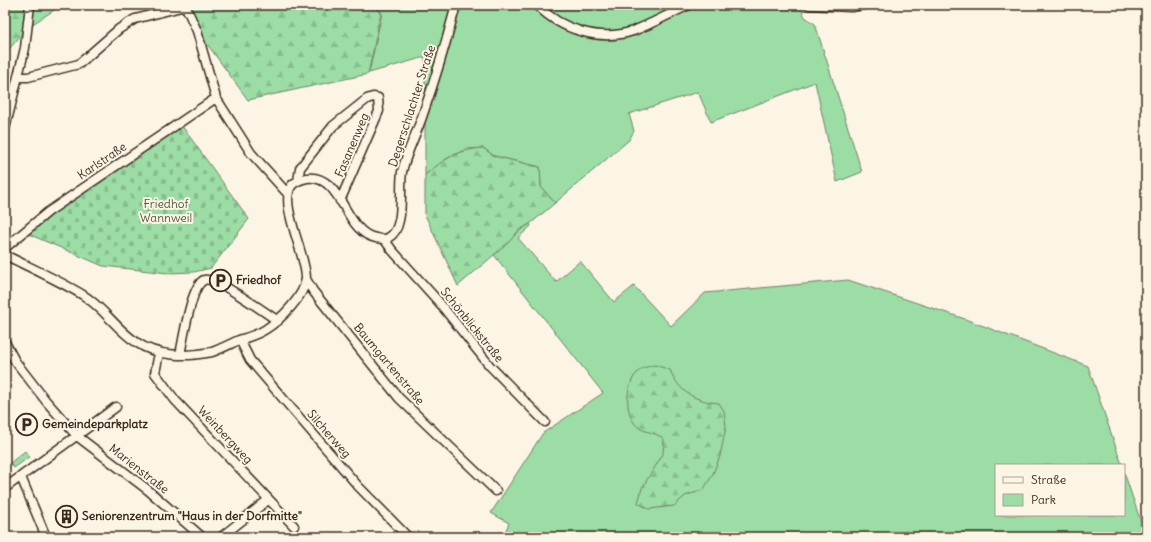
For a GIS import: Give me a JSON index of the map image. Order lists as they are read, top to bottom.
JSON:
{
  "streets": {
    "street": [
      "Degerschlachter Straße",
      "Fasanenweg",
      "Karlstraße",
      "Schönblickstraße",
      "Baumgartenstraße",
      "Silcherweg",
      "Weinbergweg",
      "Marienstraße"
    ]
  },
  "crossings": [
    ["Degerschlachter Straße", "Schönblickstraße"]
  ],
  "parks": ["Friedhof Wannweil"],
  "places": {
    "parking": ["Friedhof", "Gemeindeparkplatz"],
    "building": ["Seniorenzentrum \"Haus in der Dorfmitte\""]
  },
  "legend": ["Straße", "Park"]
}
